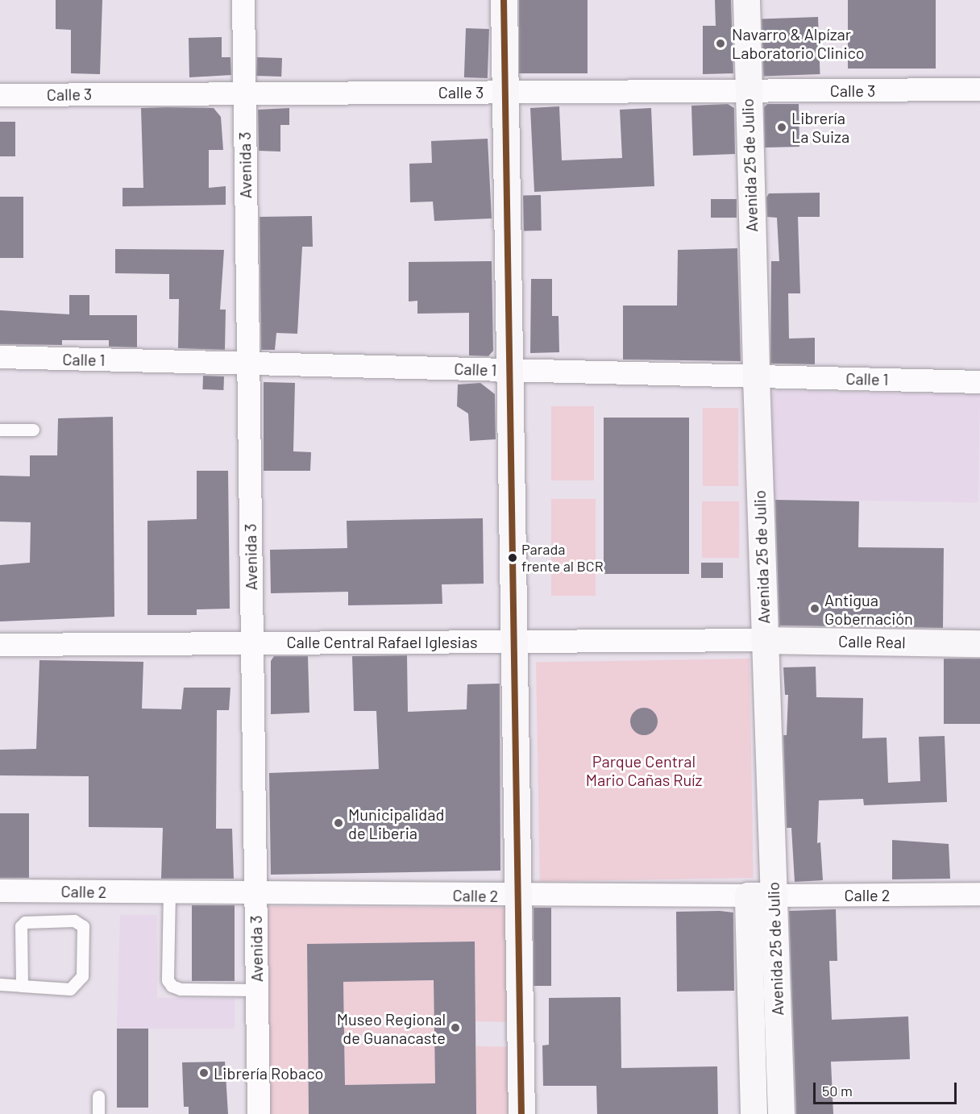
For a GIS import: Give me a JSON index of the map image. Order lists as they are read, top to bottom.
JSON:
{
  "streets": {
    "street": [
      "Calle 3",
      "Avenida 3",
      "Avenida 25 de Julio",
      "Calle 1",
      "Calle Central Rafael Iglesias",
      "Calle Real",
      "Calle 2"
    ]
  },
  "crossings": [
    ["Calle 3", "Avenida 3"],
    ["Calle 3", "Avenida 25 de Julio"],
    ["Avenida 3", "Calle 1"],
    ["Avenida 3", "Calle Central Rafael Iglesias"],
    ["Avenida 3", "Calle 2"],
    ["Avenida 25 de Julio", "Calle 1"],
    ["Avenida 25 de Julio", "Calle Central Rafael Iglesias"],
    ["Avenida 25 de Julio", "Calle Real"],
    ["Avenida 25 de Julio", "Calle 2"],
    ["Calle Central Rafael Iglesias", "Calle Real"]
  ],
  "parks": ["Parque Central Mario Cañas Ruíz"],
  "places": [
    "Navarro & Alpízar Laboratorio Clinico",
    "Librería La Suiza",
    "Parada frente al BCR",
    "Antigua Gobernación",
    "Municipalidad de Liberia",
    "Museo Regional de Guanacaste",
    "Librería Robaco"
  ],
  "scale_bar": "50 m"
}
